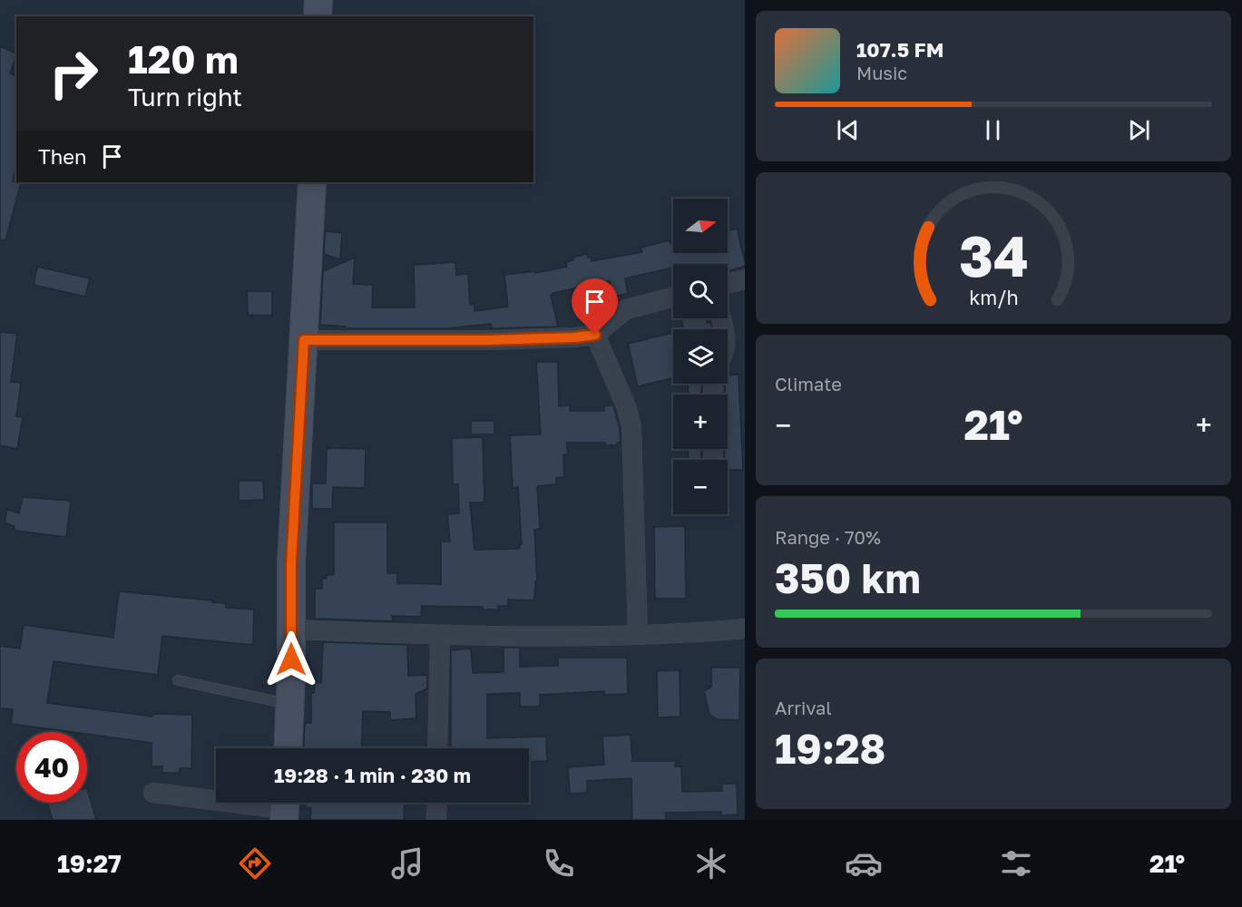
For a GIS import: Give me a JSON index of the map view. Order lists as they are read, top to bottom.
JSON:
{
  "north": "right",
  "page": {
    "turn": ["120 m", "Turn right"],
    "song": ["107.5 FM", "Music"],
    "then": "Then",
    "map_buttons": ["+", "−"],
    "tile": [
      "Climate",
      ["Range · 70%", "350 km"],
      ["Arrival", "19:28"]
    ],
    "heat": ["−", "21°", "+"],
    "limit": "40",
    "trip": "19:28 · 1 min · 230 m",
    "tabs": ["19:27", "21°"],
    "gauge": ["34", "km/h"]
  }
}
